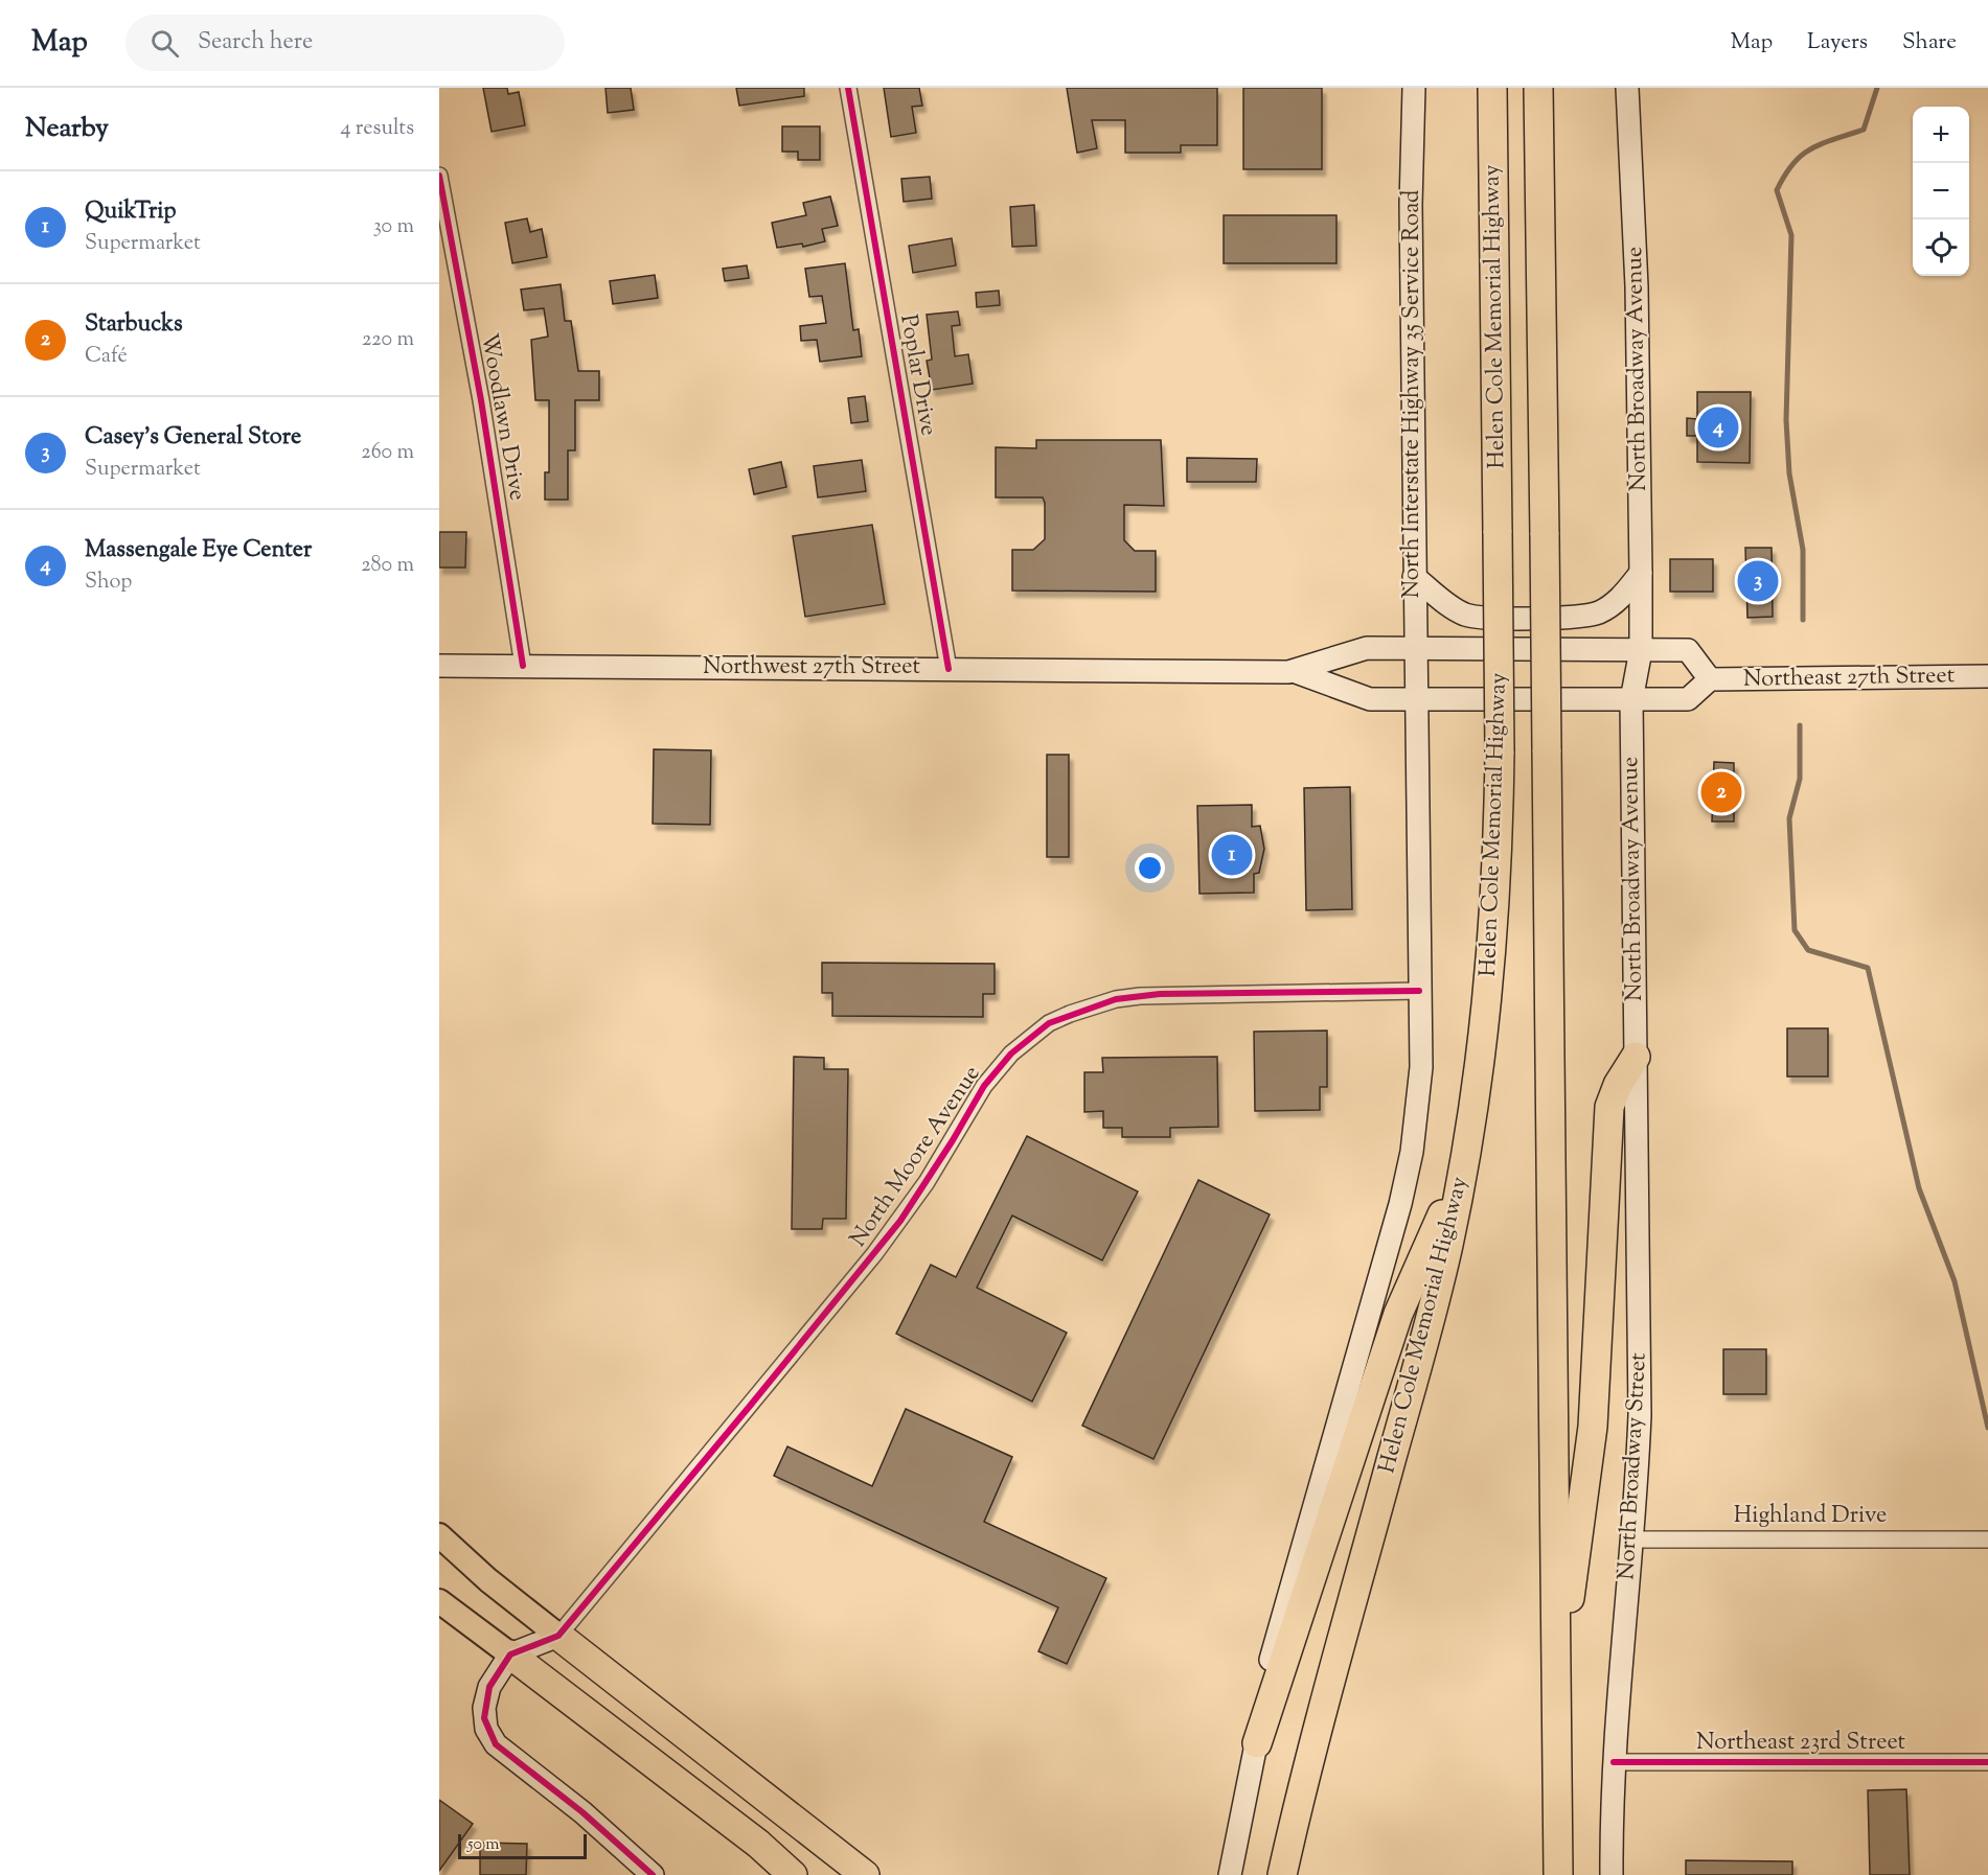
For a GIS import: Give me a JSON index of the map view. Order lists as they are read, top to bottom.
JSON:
{
  "streets": {
    "highway": ["Helen Cole Memorial Highway"],
    "main road": [
      "North Broadway Avenue",
      "North Interstate Highway 35 Service Road",
      "Northwest 27th Street",
      "Northeast 27th Street",
      "North Broadway Street"
    ],
    "street": [
      "Poplar Drive",
      "Woodlawn Drive",
      "North Moore Avenue",
      "Highland Drive",
      "Northeast 23rd Street"
    ]
  },
  "crossings": [
    ["North Broadway Avenue", "Northwest 27th Street"],
    ["North Broadway Avenue", "Northeast 27th Street"],
    ["North Broadway Avenue", "North Broadway Street"],
    ["Poplar Drive", "Northwest 27th Street"],
    ["North Interstate Highway 35 Service Road", "Northwest 27th Street"],
    ["North Interstate Highway 35 Service Road", "North Moore Avenue"],
    ["Woodlawn Drive", "Northwest 27th Street"],
    ["Northwest 27th Street", "Northeast 27th Street"],
    ["North Broadway Street", "Highland Drive"],
    ["North Broadway Street", "Northeast 23rd Street"]
  ],
  "scale_bar": "50 m",
  "page": {
    "header": "Map",
    "search": "Search here",
    "nav": ["Map", "Layers", "Share"],
    "heading": ["Nearby", "4 results"],
    "map_buttons": ["+", "−"],
    "list": [
      {
        "mark": "1",
        "name": "QuikTrip",
        "note": "Supermarket",
        "value": "30 m"
      },
      {
        "mark": "2",
        "name": "Starbucks",
        "note": "Café",
        "value": "220 m"
      },
      {
        "mark": "3",
        "name": "Casey's General Store",
        "note": "Supermarket",
        "value": "260 m"
      },
      {
        "mark": "4",
        "name": "Massengale Eye Center",
        "note": "Shop",
        "value": "280 m"
      }
    ],
    "pins": [
      "4",
      "3",
      "2",
      "1"
    ],
    "scale": "50 m"
  }
}
